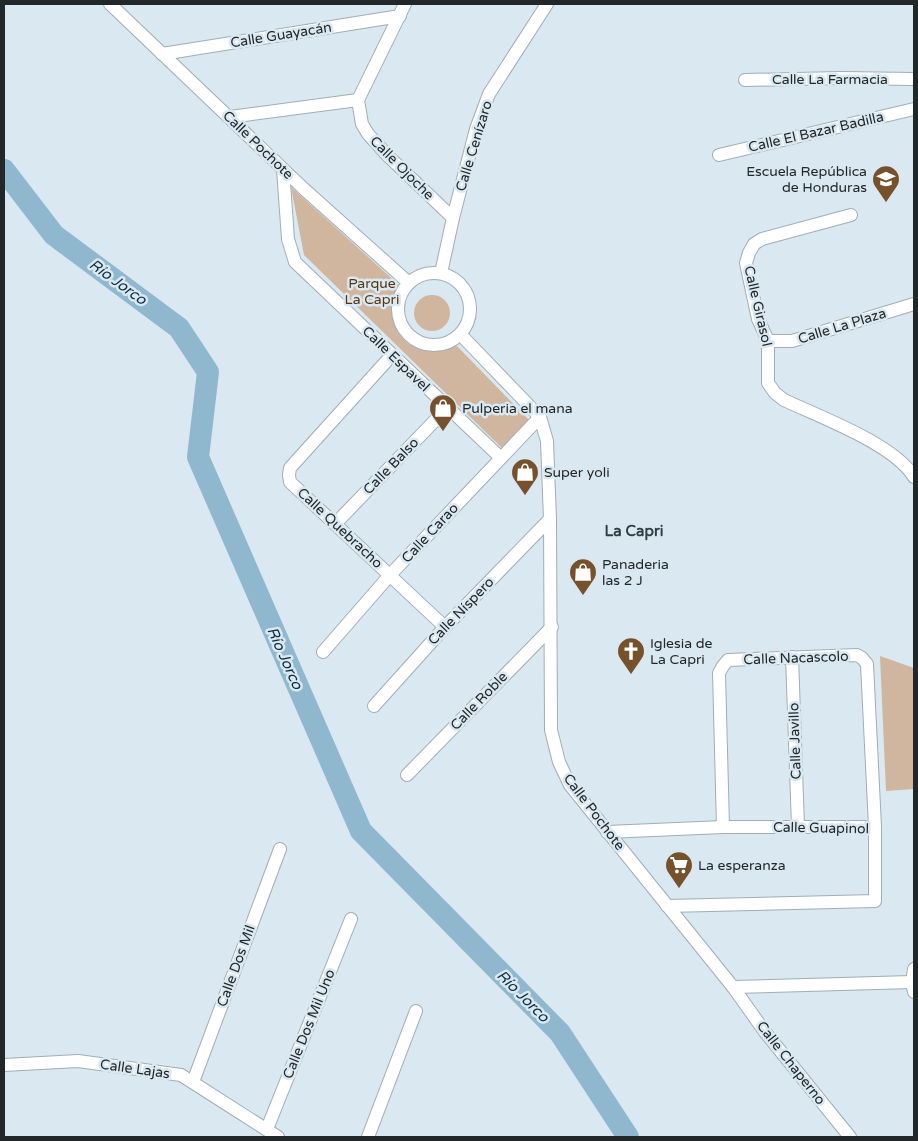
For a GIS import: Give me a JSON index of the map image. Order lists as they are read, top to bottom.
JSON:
{
  "streets": {
    "street": [
      "Calle Guayacán",
      "Calle La Farmacia",
      "Calle El Bazar Badilla",
      "Calle Pochote",
      "Calle Cenízaro",
      "Calle Ojoche",
      "Calle Girasol",
      "Calle La Plaza",
      "Calle Espavel",
      "Calle Balso",
      "Calle Quebracho",
      "Calle Carao",
      "Calle Níspero",
      "Calle Nacascolo",
      "Calle Roble",
      "Calle Javillo",
      "Calle Guapinol",
      "Calle Dos Mil",
      "Calle Dos Mil Uno",
      "Calle Chaperno",
      "Calle Lajas"
    ]
  },
  "crossings": [
    ["Calle Guayacán", "Calle Pochote"],
    ["Calle Pochote", "Calle Cenízaro"],
    ["Calle Pochote", "Calle Espavel"],
    ["Calle Pochote", "Calle Carao"],
    ["Calle Pochote", "Calle Níspero"],
    ["Calle Pochote", "Calle Roble"],
    ["Calle Pochote", "Calle Guapinol"],
    ["Calle Pochote", "Calle Chaperno"],
    ["Calle Cenízaro", "Calle Ojoche"],
    ["Calle Girasol", "Calle La Plaza"],
    ["Calle Espavel", "Calle Balso"],
    ["Calle Espavel", "Calle Quebracho"],
    ["Calle Espavel", "Calle Carao"],
    ["Calle Balso", "Calle Quebracho"],
    ["Calle Quebracho", "Calle Carao"],
    ["Calle Quebracho", "Calle Níspero"],
    ["Calle Nacascolo", "Calle Javillo"],
    ["Calle Nacascolo", "Calle Guapinol"],
    ["Calle Javillo", "Calle Guapinol"],
    ["Calle Dos Mil", "Calle Lajas"],
    ["Calle Dos Mil Uno", "Calle Lajas"]
  ],
  "districts": ["La Capri"],
  "water": ["Río Jorco"],
  "parks": ["Parque La Capri"],
  "places": {
    "school or university": ["Escuela República de Honduras"],
    "shop": ["Pulperia el mana", "Super yoli", "Panaderia las 2 J"],
    "church": ["Iglesia de La Capri"],
    "supermarket": ["La esperanza"]
  }
}
